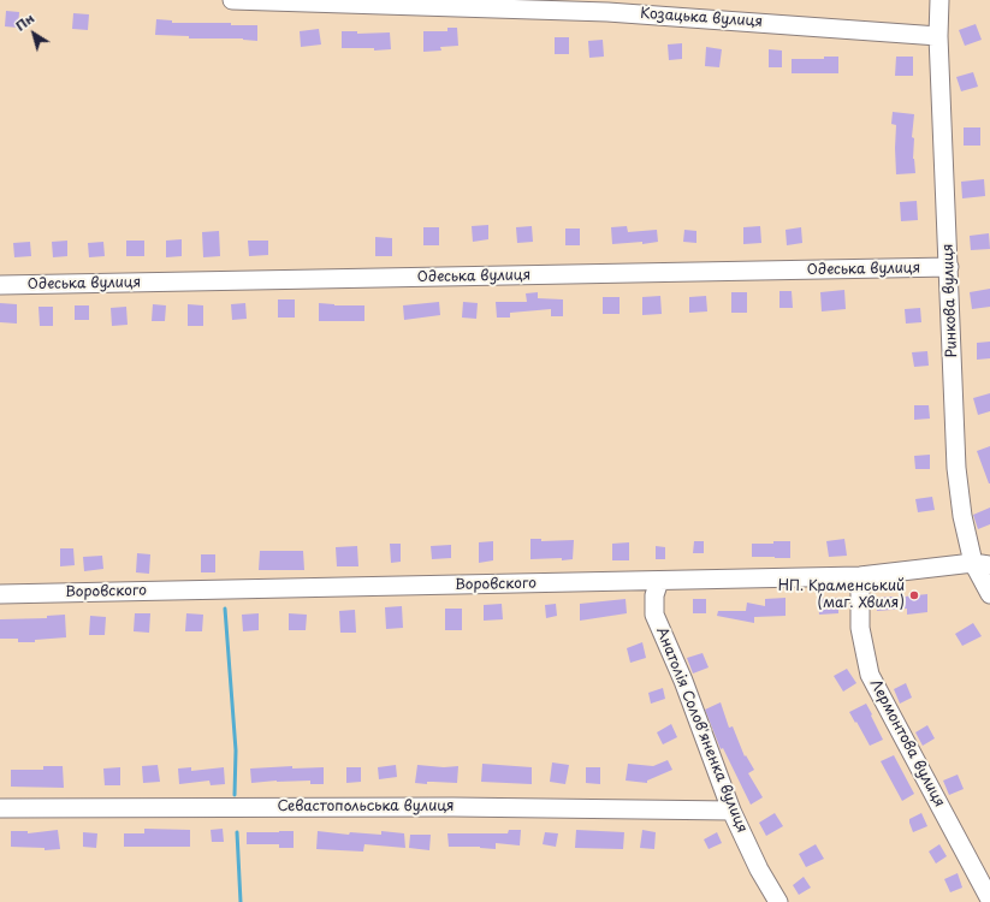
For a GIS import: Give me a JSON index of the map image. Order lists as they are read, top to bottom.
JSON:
{
  "streets": {
    "street": [
      "Козацька вулиця",
      "Одеська вулиця",
      "Ринкова вулиця",
      "Воровского",
      "Анатолія Солов'яненка вулиця",
      "Лермонтова вулиця",
      "Севастопольська вулиця"
    ]
  },
  "crossings": [
    ["Козацька вулиця", "Ринкова вулиця"],
    ["Одеська вулиця", "Ринкова вулиця"],
    ["Ринкова вулиця", "Воровского"],
    ["Воровского", "Анатолія Солов'яненка вулиця"],
    ["Воровского", "Лермонтова вулиця"],
    ["Анатолія Солов'яненка вулиця", "Севастопольська вулиця"]
  ],
  "places": ["НП. Краменський (маг. Хвиля)"],
  "north": "top left"
}
